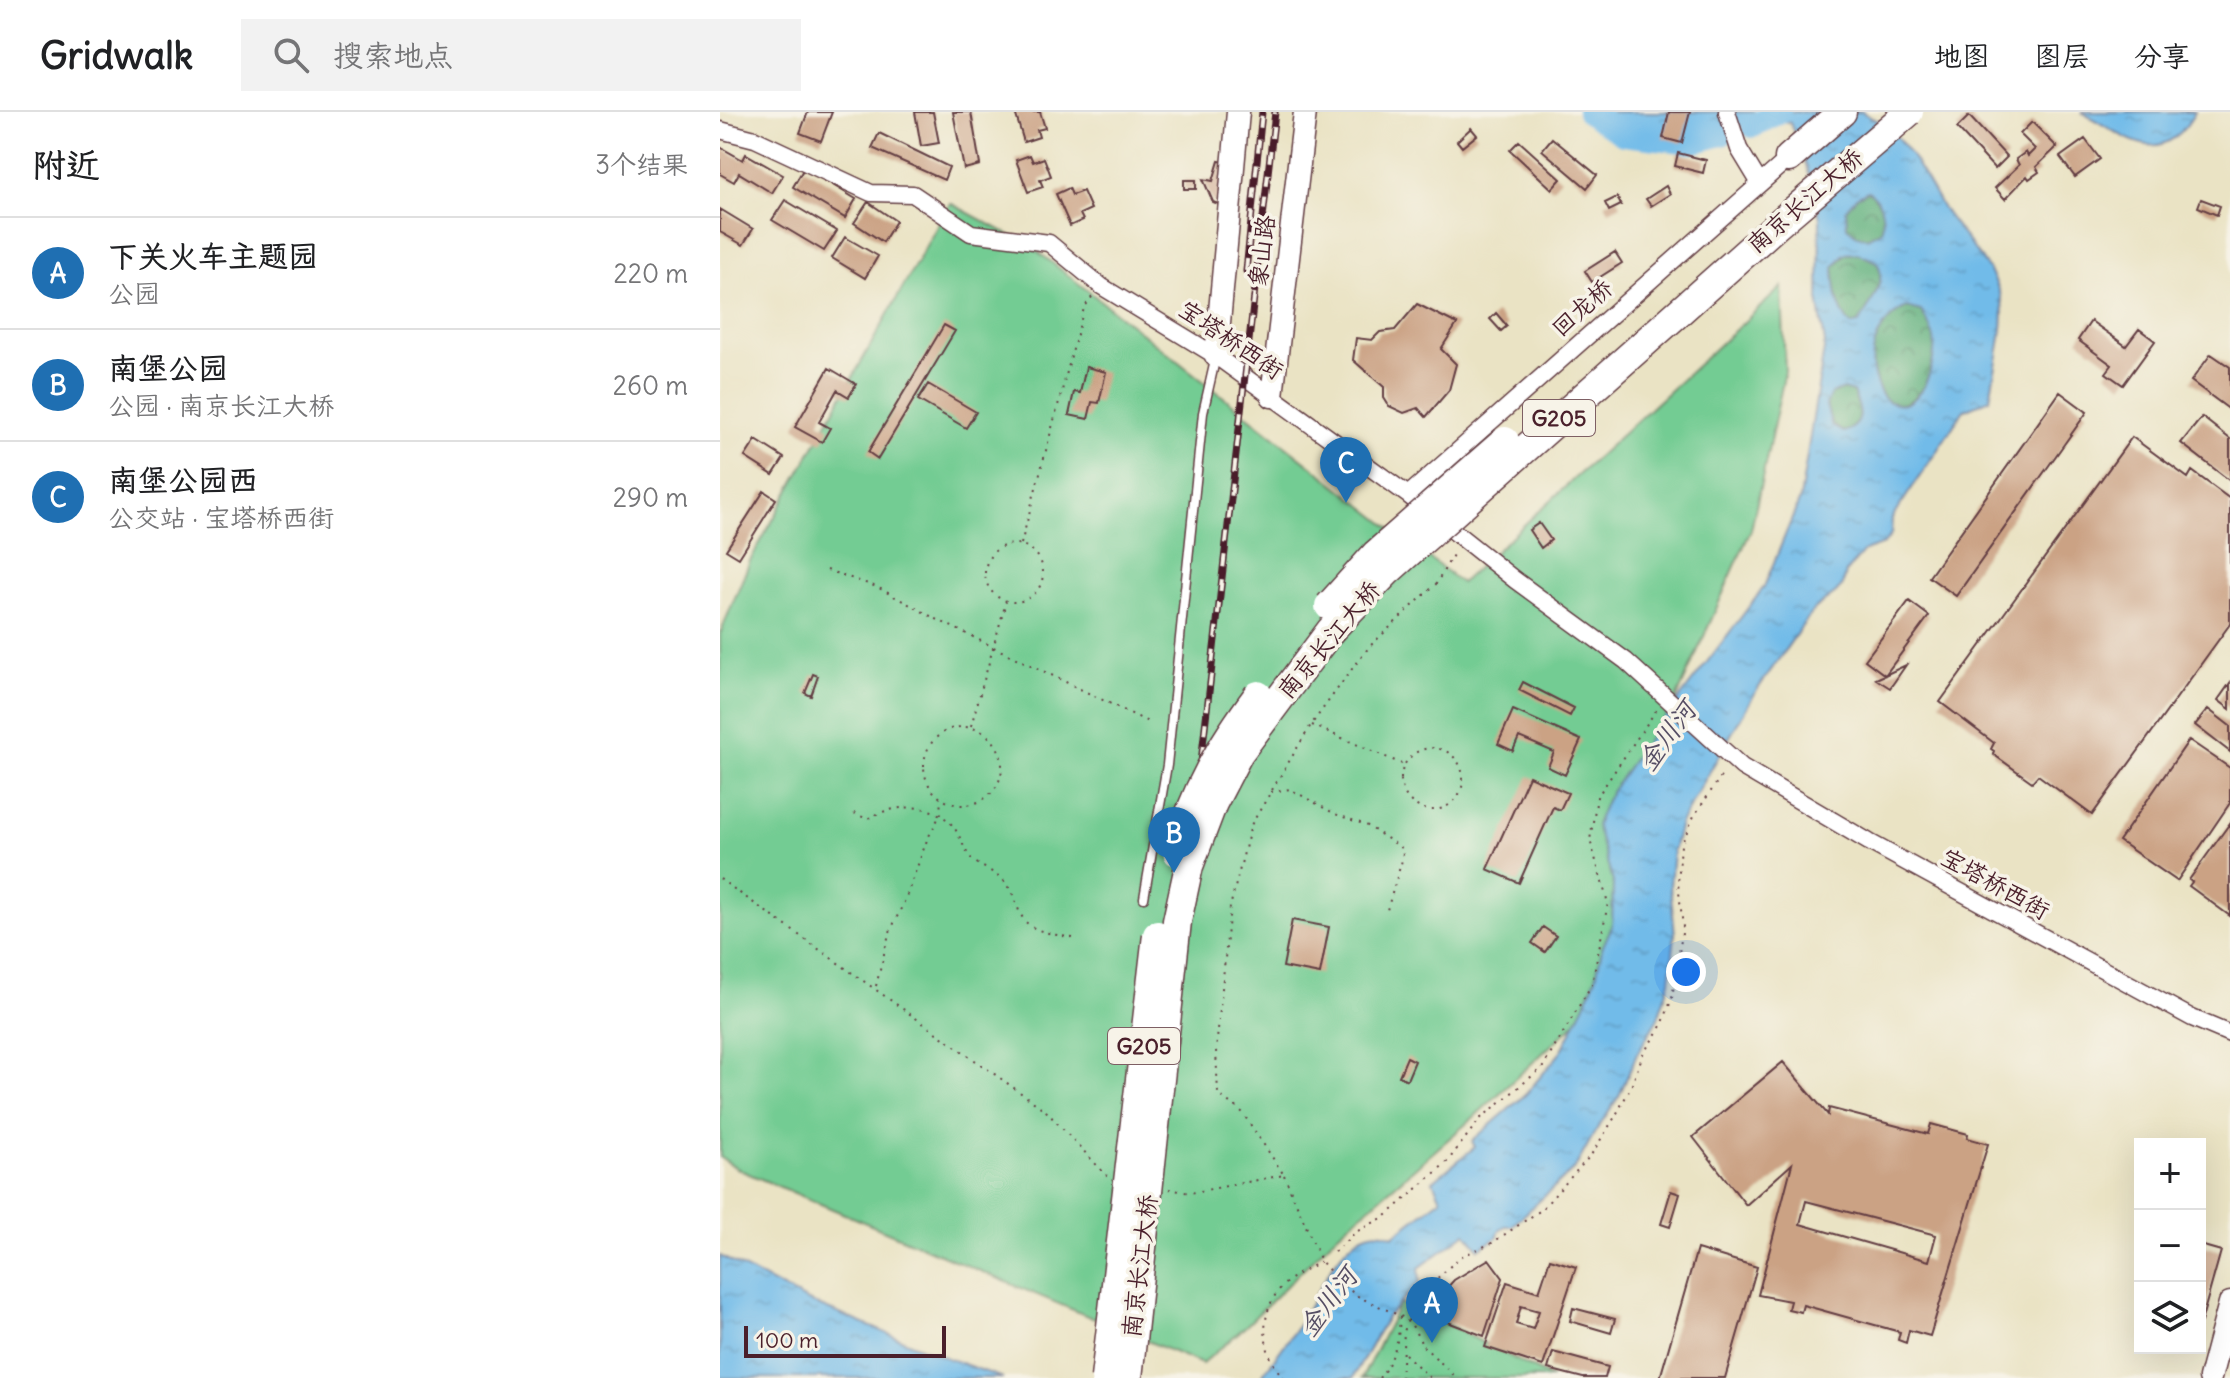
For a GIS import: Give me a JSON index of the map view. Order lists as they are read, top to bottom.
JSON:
{
  "streets": {
    "highway": ["南京长江大桥", "G205"],
    "street": ["象山路", "回龙桥", "宝塔桥西街"]
  },
  "crossings": [
    ["象山路", "宝塔桥西街"],
    ["回龙桥", "宝塔桥西街"]
  ],
  "water": ["金川河"],
  "scale_bar": "100 m",
  "page": {
    "header": "Gridwalk",
    "search": "搜索地点",
    "nav": ["地图", "图层", "分享"],
    "heading": ["附近", "3个结果"],
    "list": [
      {
        "mark": "A",
        "name": "下关火车主题园",
        "note": "公园",
        "value": "220 m"
      },
      {
        "mark": "B",
        "name": "南堡公园",
        "note": "公园 · 南京长江大桥",
        "value": "260 m"
      },
      {
        "mark": "C",
        "name": "南堡公园西",
        "note": "公交站 · 宝塔桥西街",
        "value": "290 m"
      }
    ],
    "pins": ["C", "B", "A"],
    "map_buttons": ["+", "−"],
    "scale": "100 m"
  }
}
